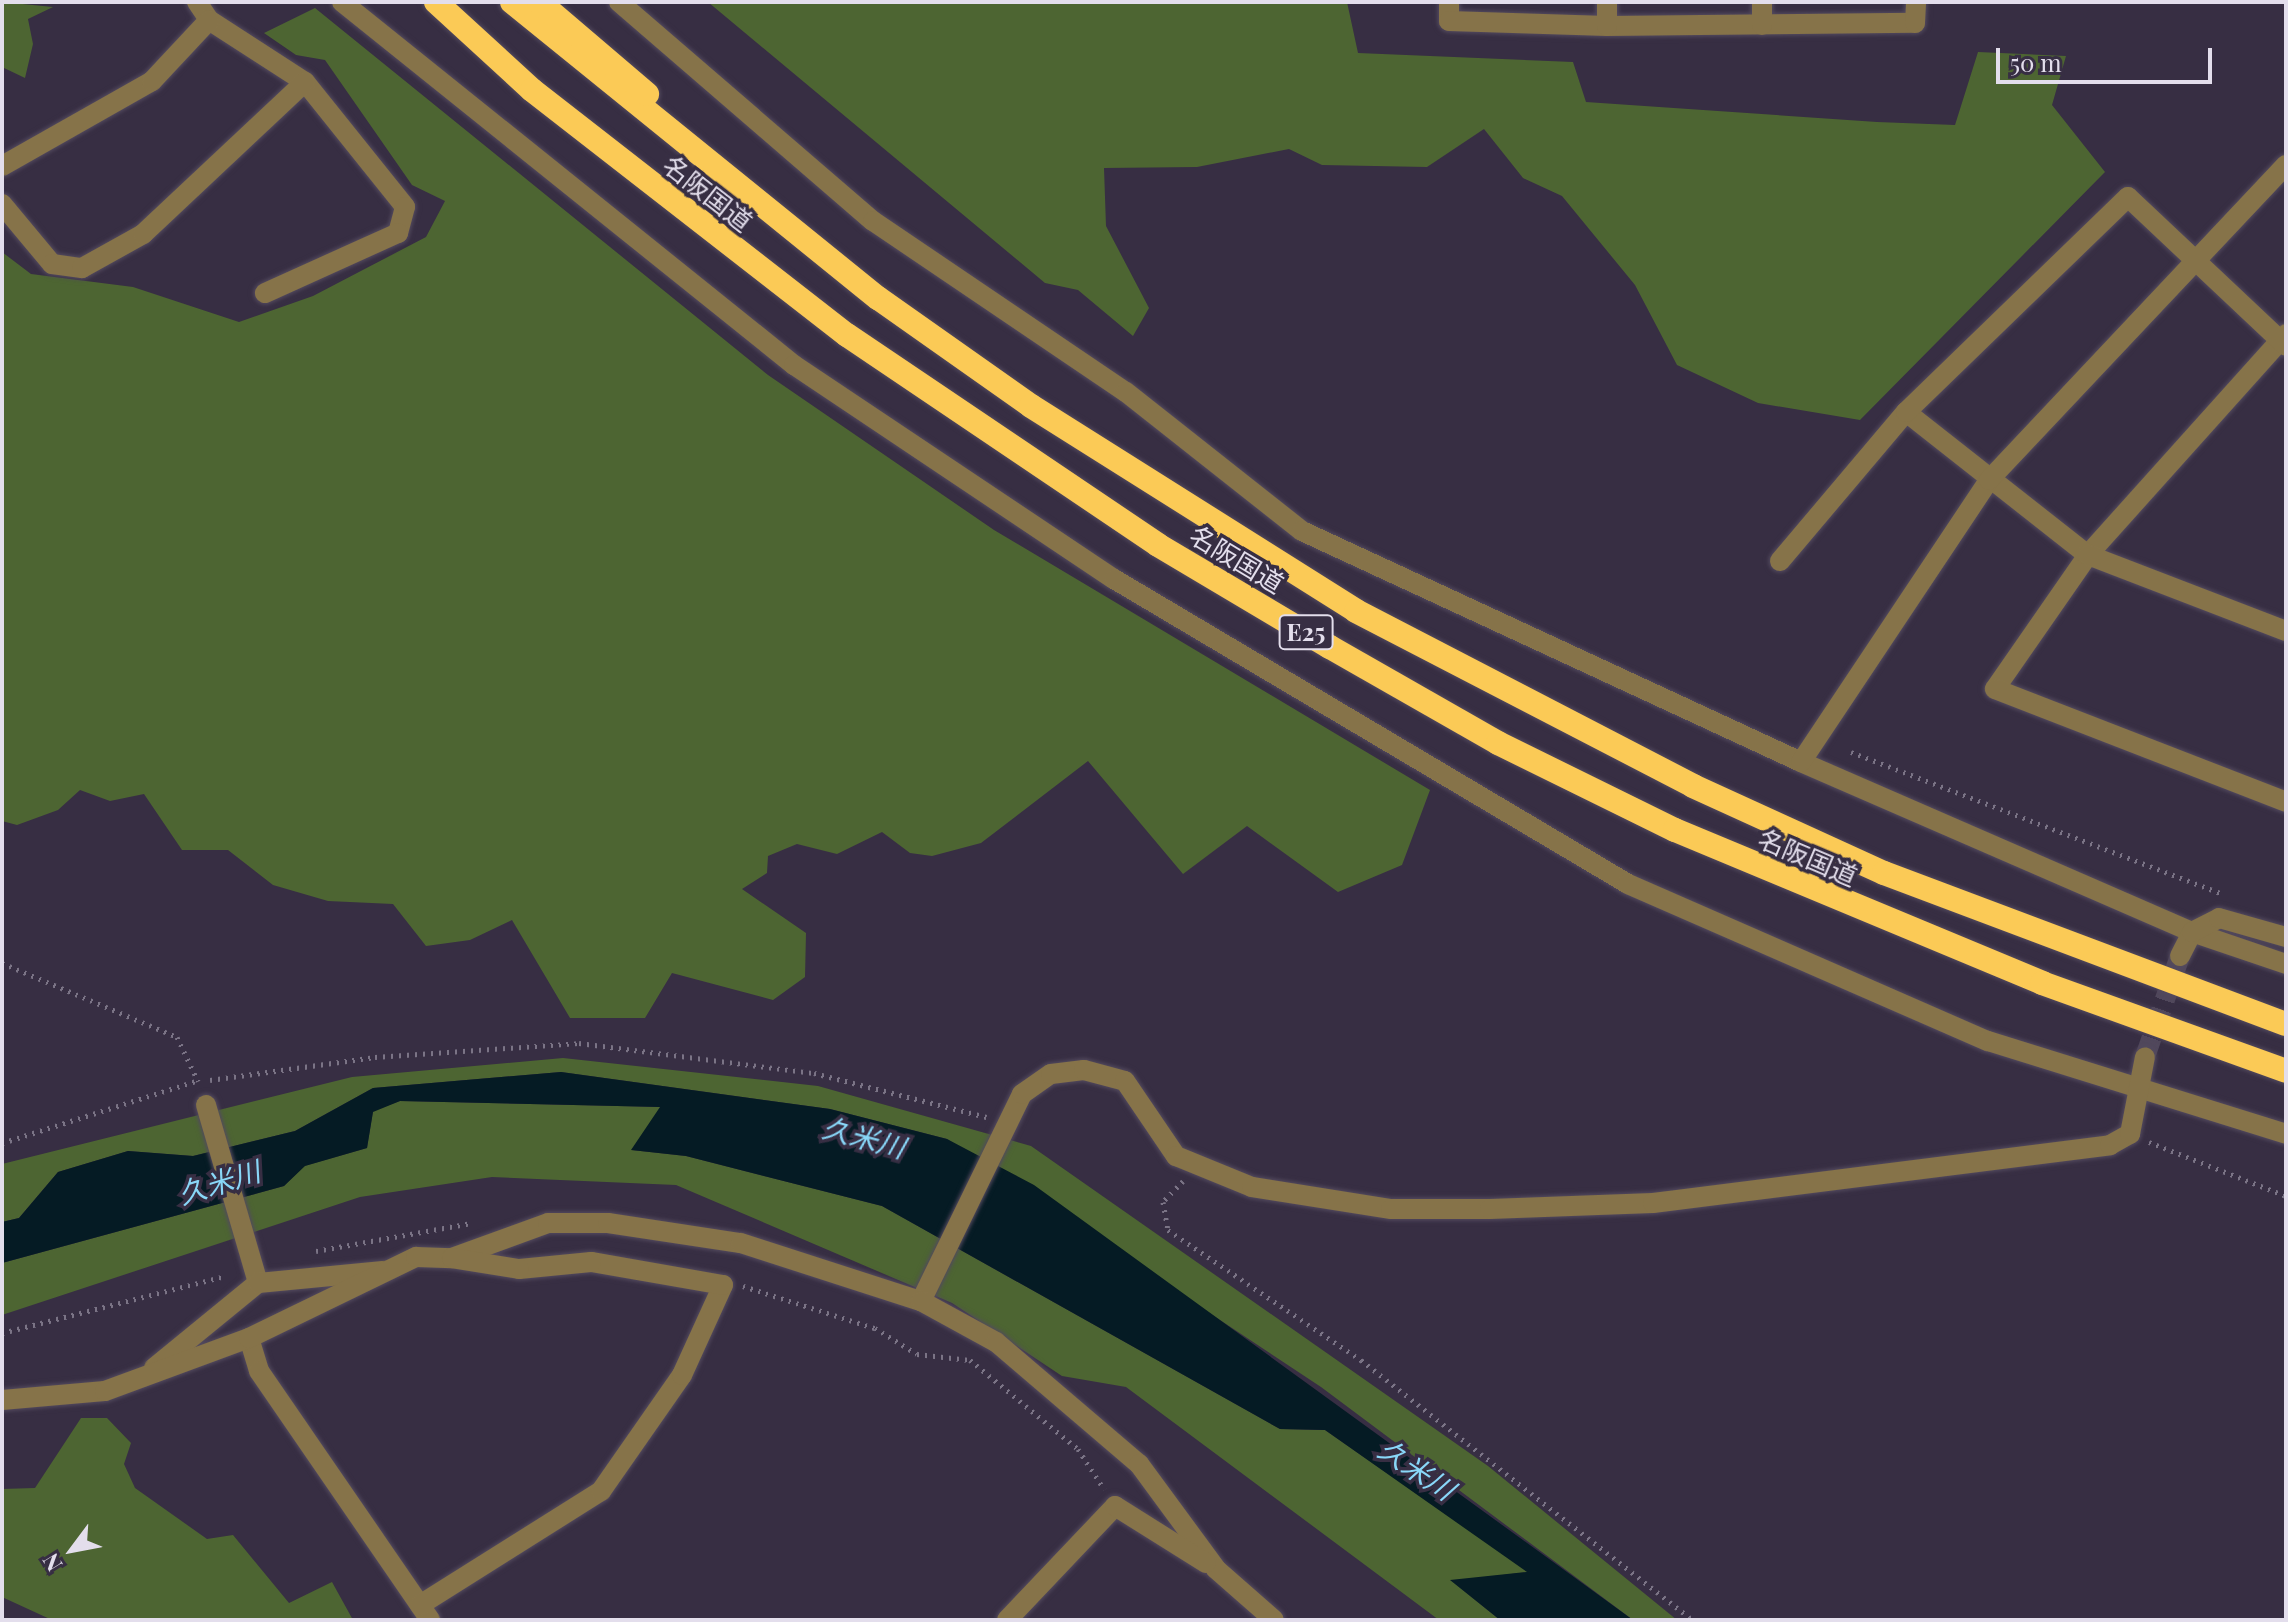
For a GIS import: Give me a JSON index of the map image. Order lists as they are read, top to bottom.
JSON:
{
  "streets": {
    "highway": ["名阪国道", "E25"]
  },
  "water": ["久米川"],
  "scale_bar": "50 m",
  "north": "bottom left"
}
